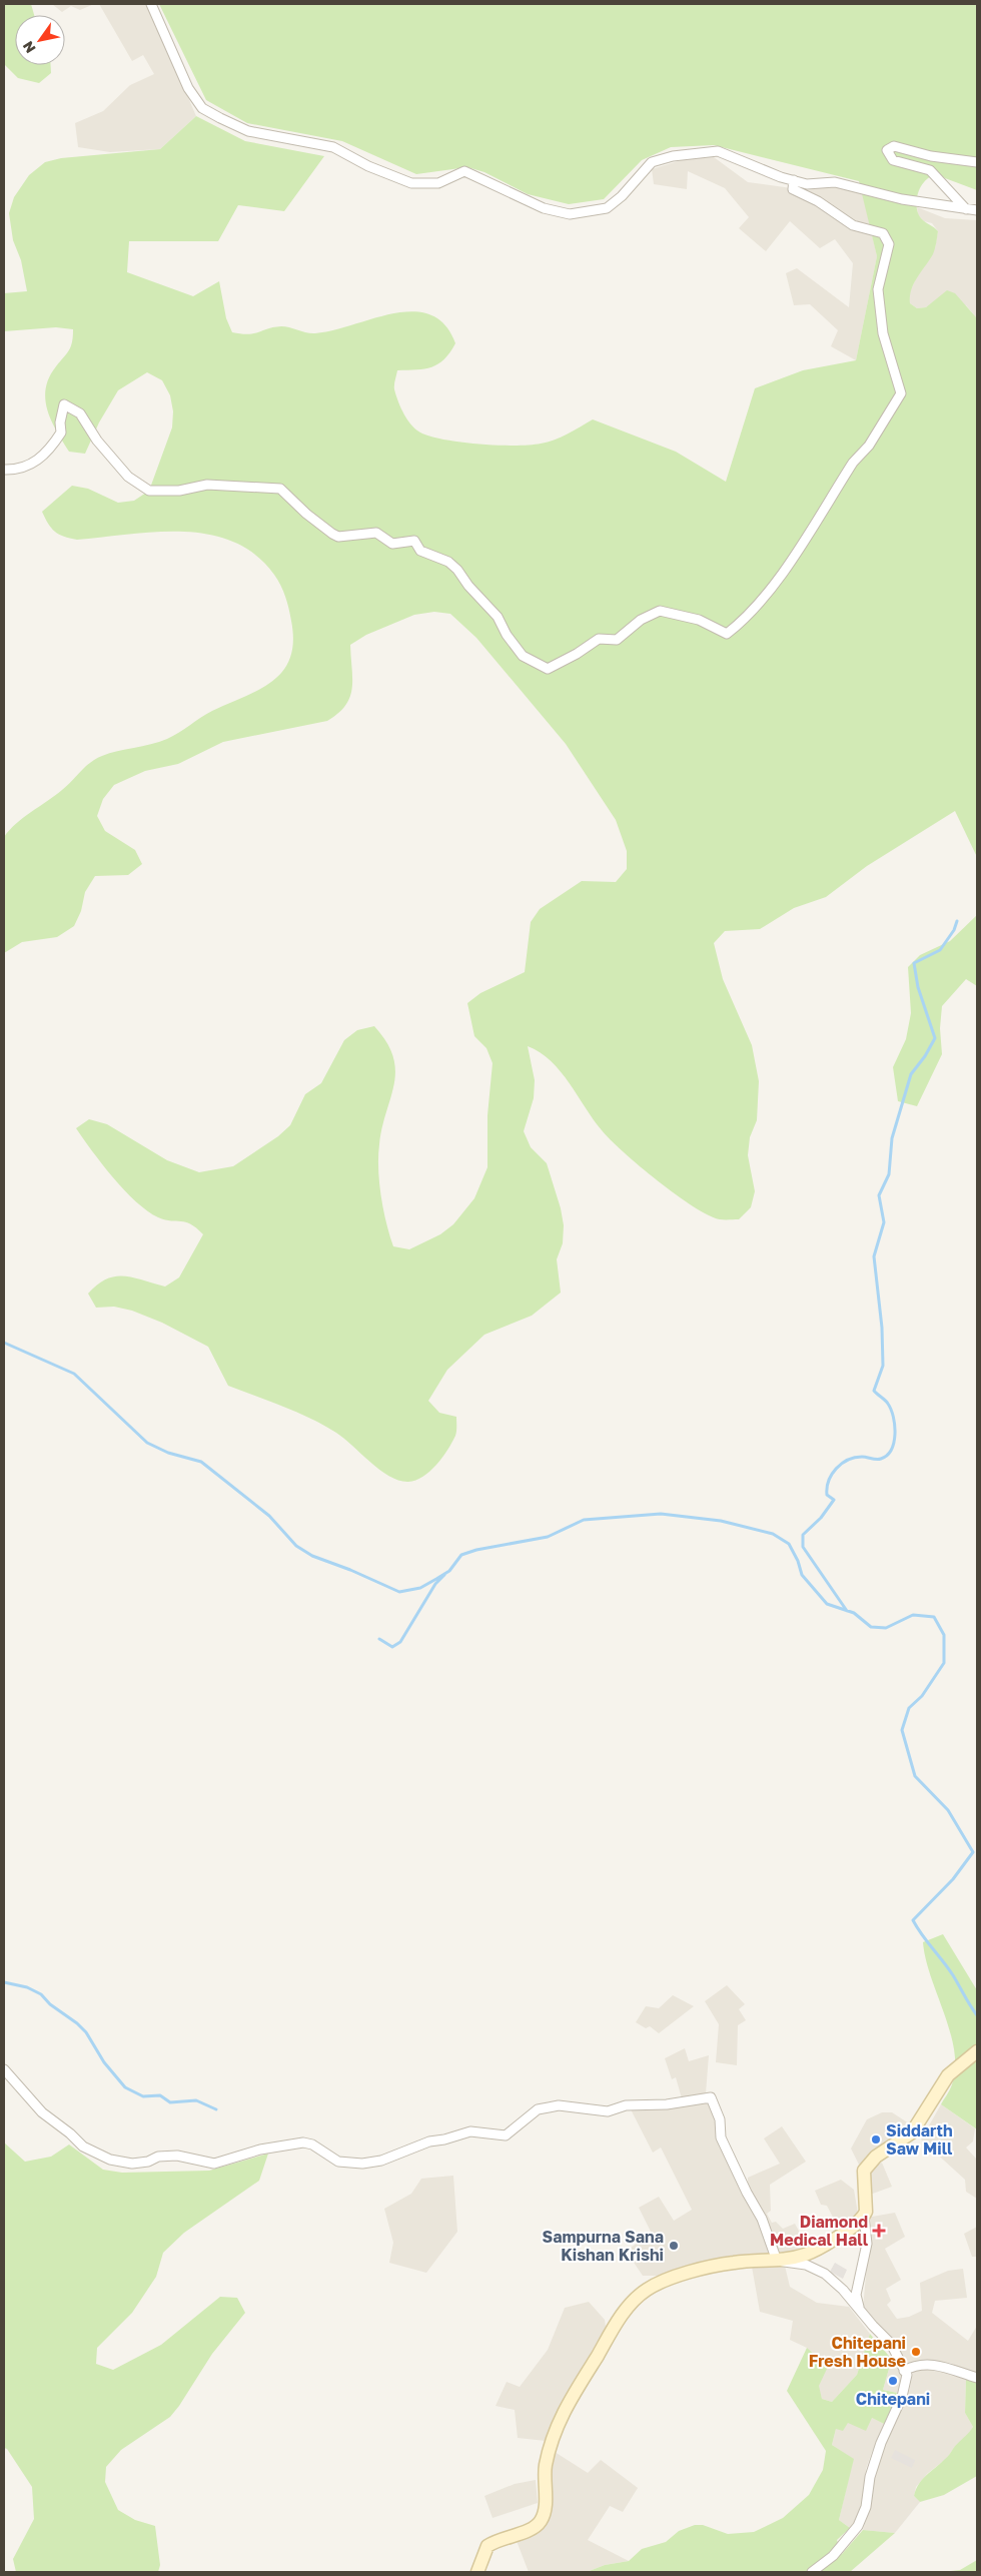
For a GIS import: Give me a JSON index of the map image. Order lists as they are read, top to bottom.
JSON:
{
  "places": {
    "other": [
      "Siddarth Saw Mill",
      "Sampurna Sana Kishan Krishi",
      "Chitepani Fresh House",
      "Chitepani"
    ],
    "health": ["Diamond Medical Hall"]
  },
  "north": "bottom left"
}
